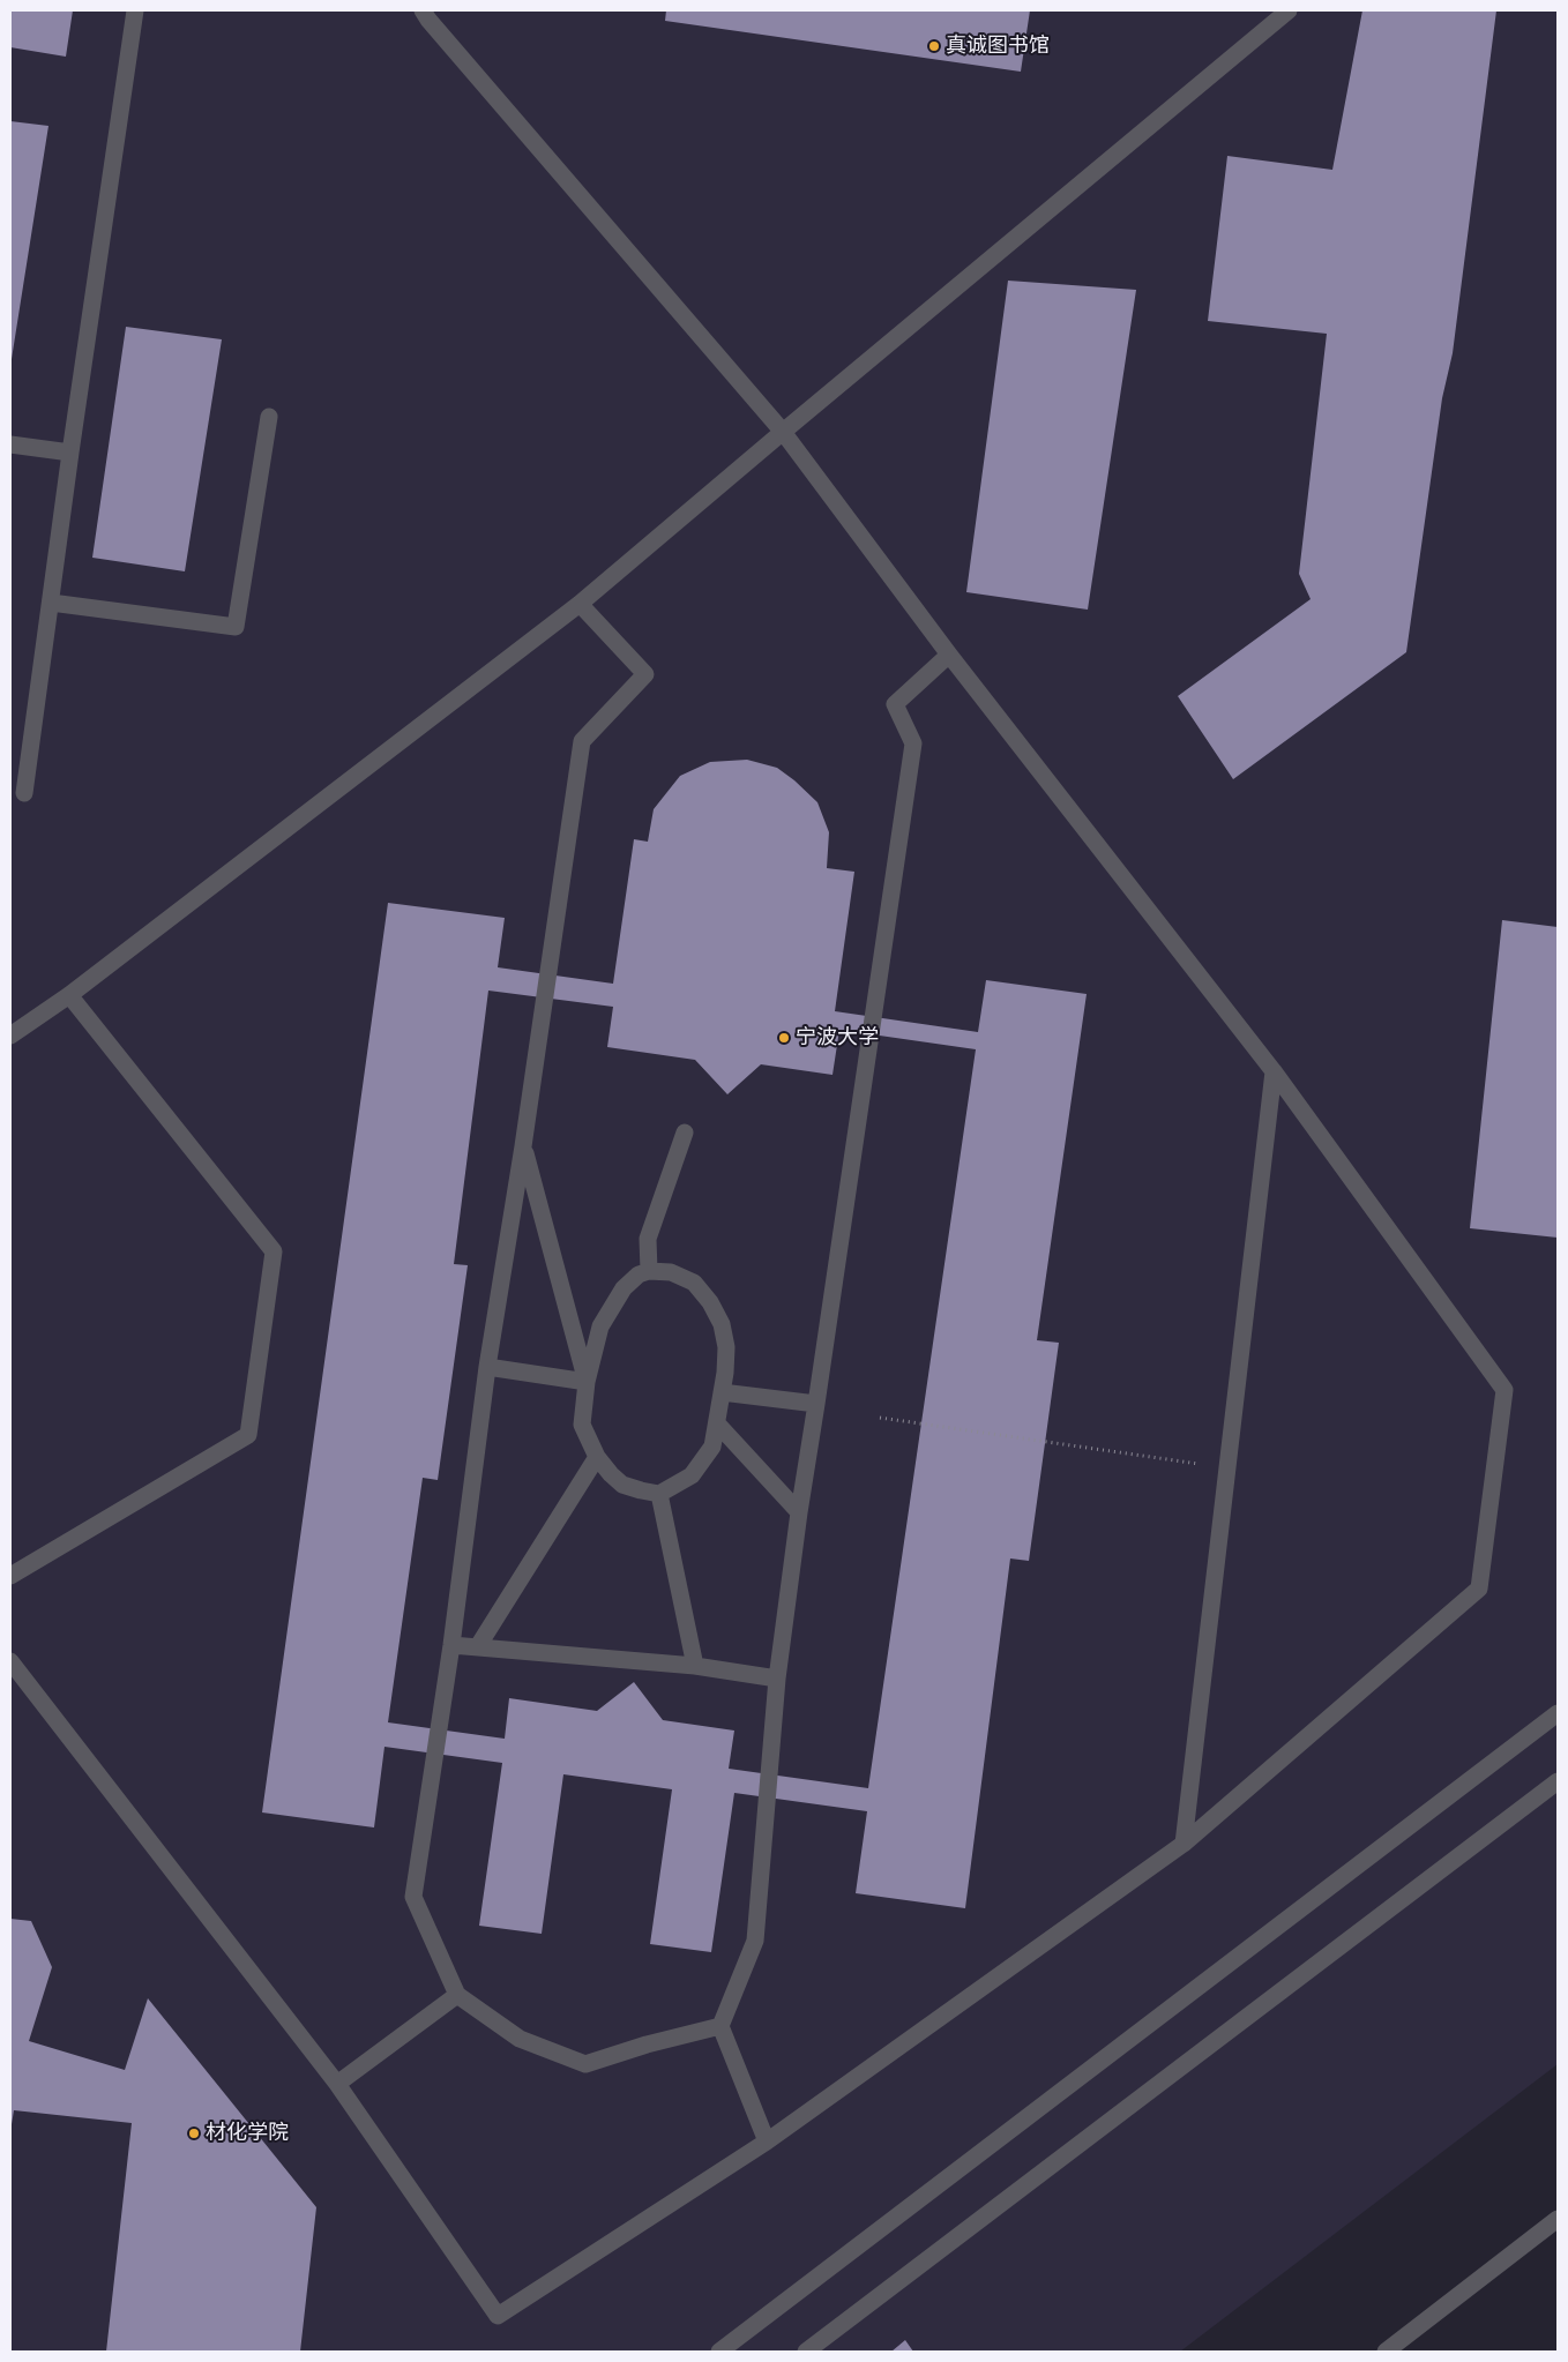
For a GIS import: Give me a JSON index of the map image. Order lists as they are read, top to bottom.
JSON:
{
  "places": ["真诚图书馆", "宁波大学", "材化学院"]
}
